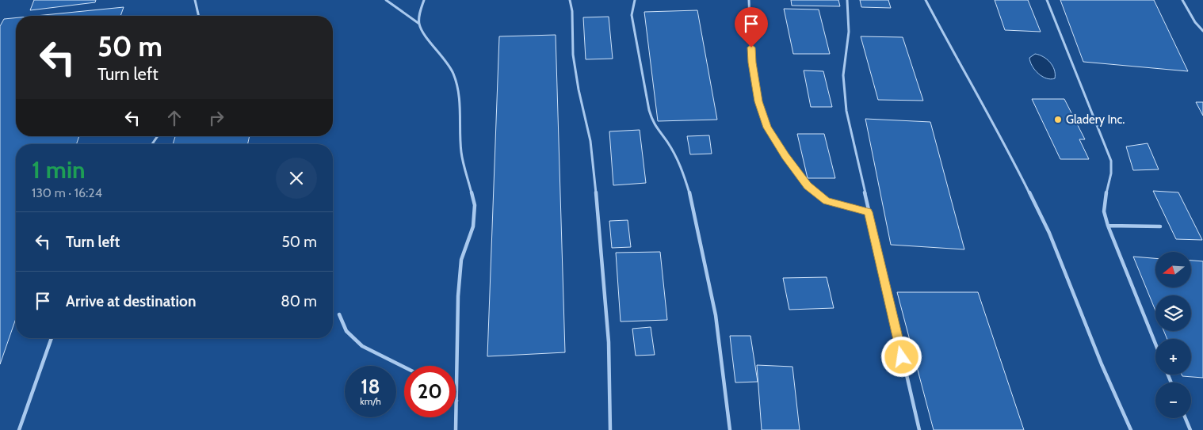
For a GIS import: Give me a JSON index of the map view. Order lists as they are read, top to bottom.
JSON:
{
  "places": ["Gladery Inc."],
  "north": "left",
  "page": {
    "turn": ["50 m", "Turn left"],
    "heading": ["1 min", "130 m · 16:24"],
    "list": [
      {
        "name": "Turn left",
        "value": "50 m"
      },
      {
        "name": "Arrive at destination",
        "value": "80 m"
      }
    ],
    "map_buttons": ["+", "−"],
    "speed": "18 km/h",
    "limit": "20"
  }
}
